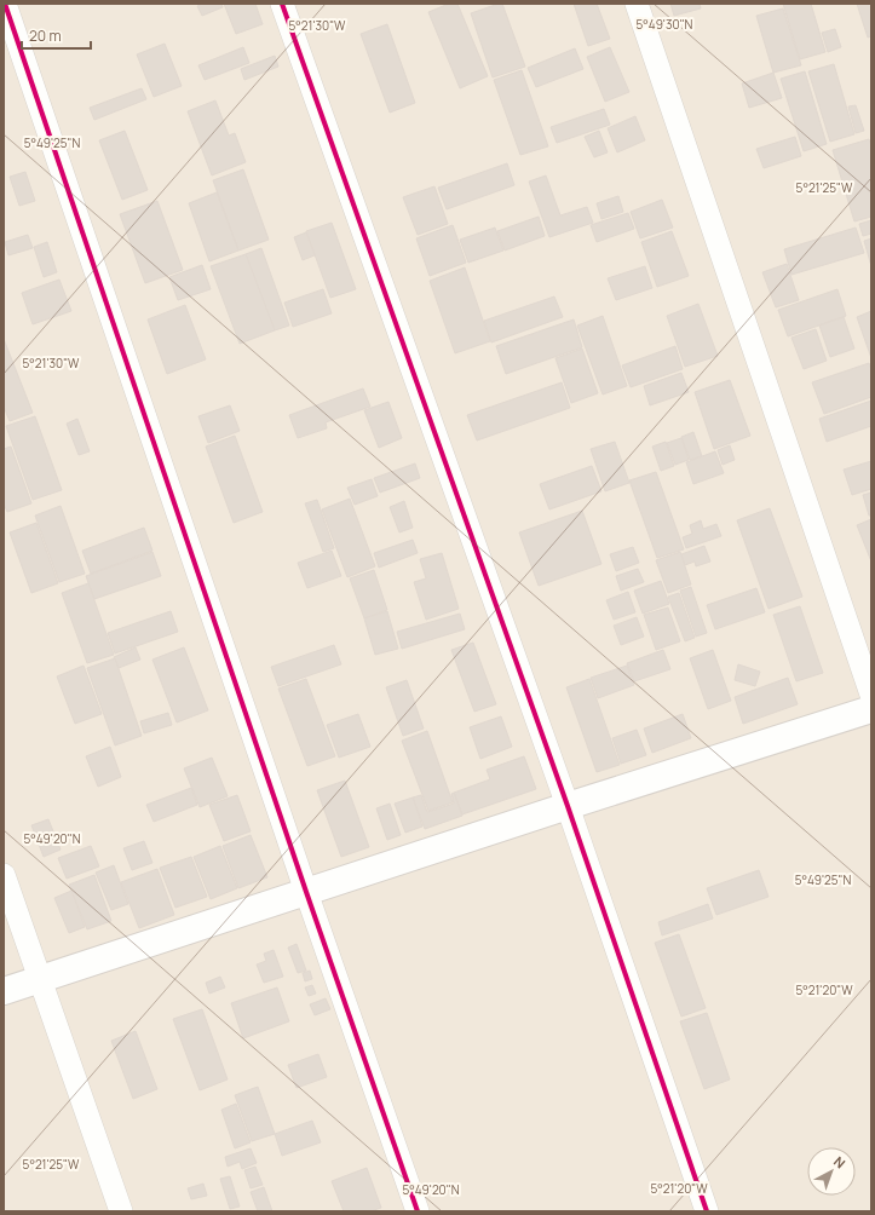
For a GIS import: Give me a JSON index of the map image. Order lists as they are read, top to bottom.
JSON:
{
  "scale_bar": "20 m",
  "north": "top right",
  "coordinates": [
    "5°49'30\"N",
    "5°21'30\"W",
    "5°49'25\"N",
    "5°21'25\"W",
    "5°49'20\"N",
    "5°21'20\"W"
  ]
}
